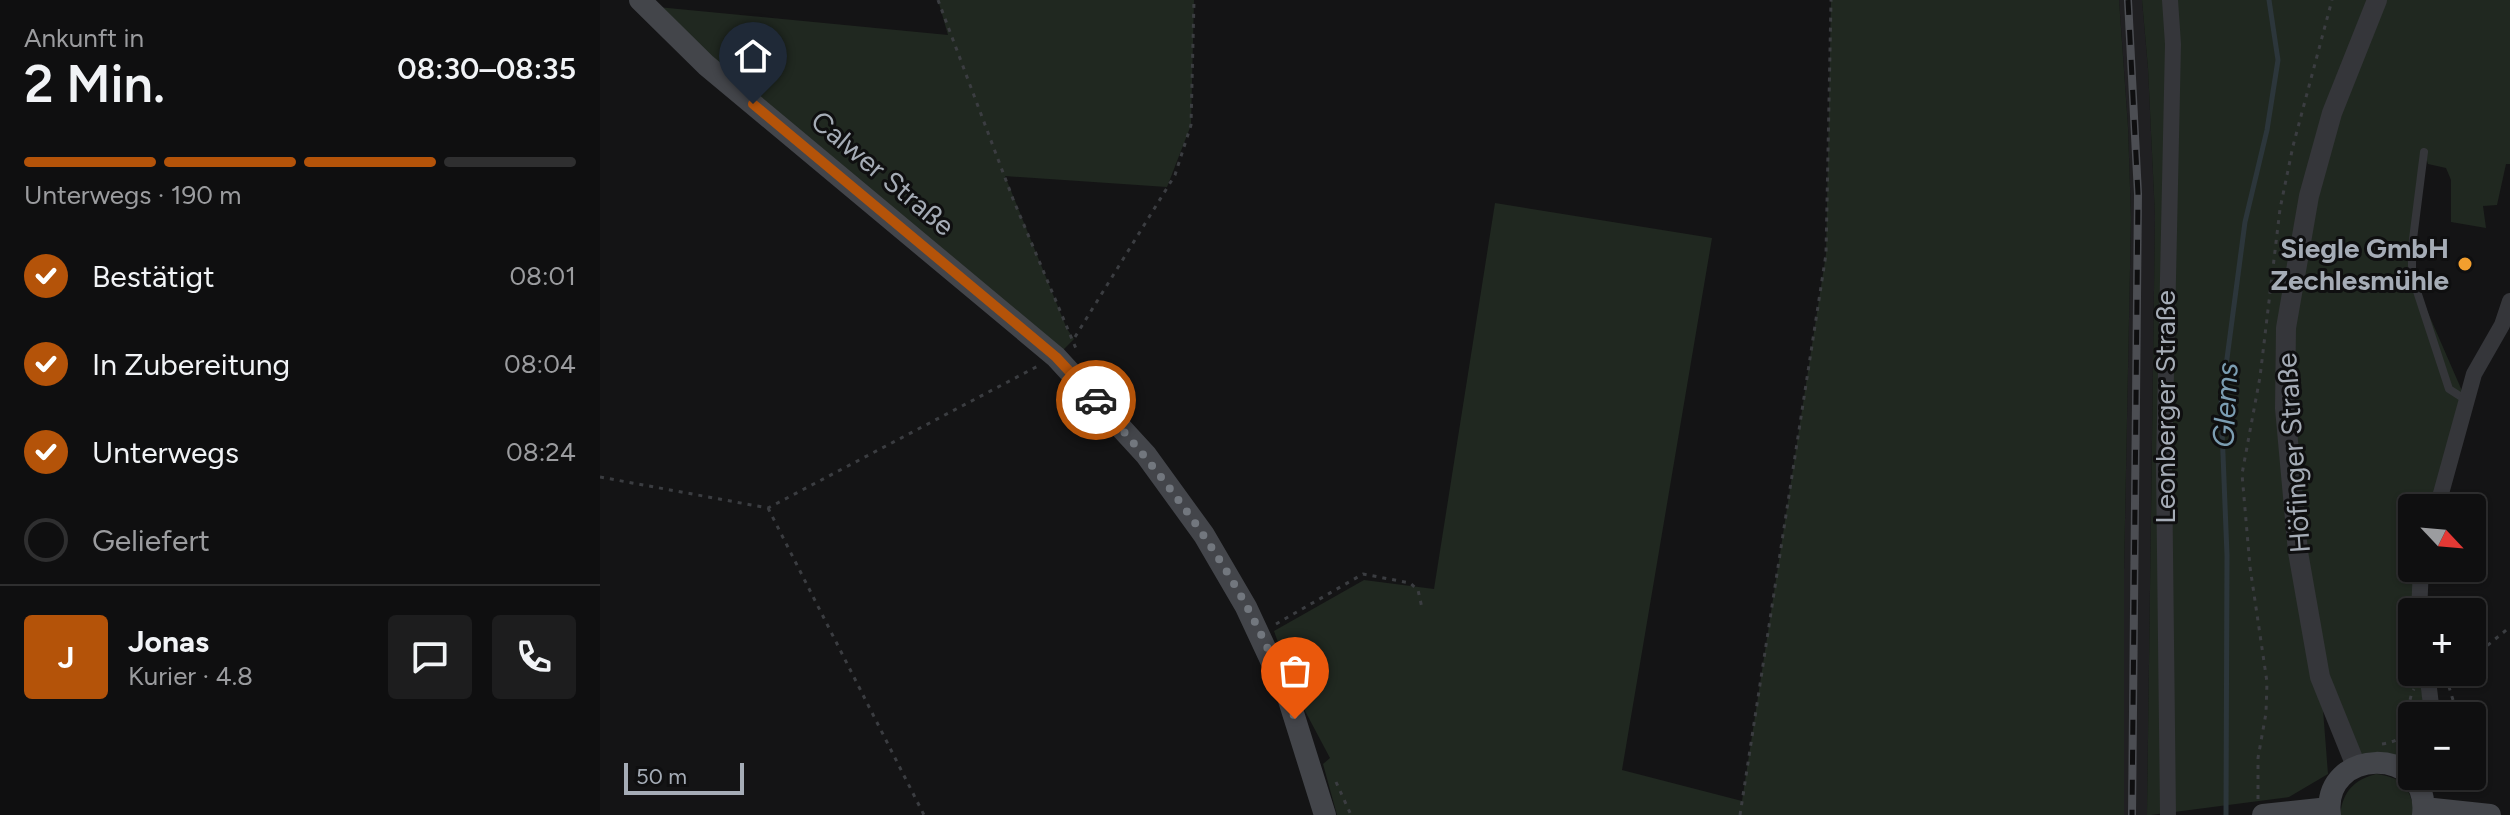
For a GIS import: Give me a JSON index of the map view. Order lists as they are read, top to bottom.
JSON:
{
  "streets": {
    "main road": ["Calwer Straße"],
    "street": ["Leonberger Straße", "Höfinger Straße"]
  },
  "water": ["Glems"],
  "places": ["Siegle GmbH Zechlesmühle"],
  "scale_bar": "50 m",
  "north": "bottom right",
  "page": {
    "heading": ["2 Min.", "Ankunft in", "08:30–08:35"],
    "panel": ["Jonas", "Kurier · 4.8"],
    "bar": "Unterwegs · 190 m",
    "list": [
      ["Bestätigt", "08:01"],
      ["In Zubereitung", "08:04"],
      ["Unterwegs", "08:24"],
      "Geliefert"
    ],
    "map_buttons": ["+", "−"],
    "round": "J",
    "scale": "50 m"
  }
}
